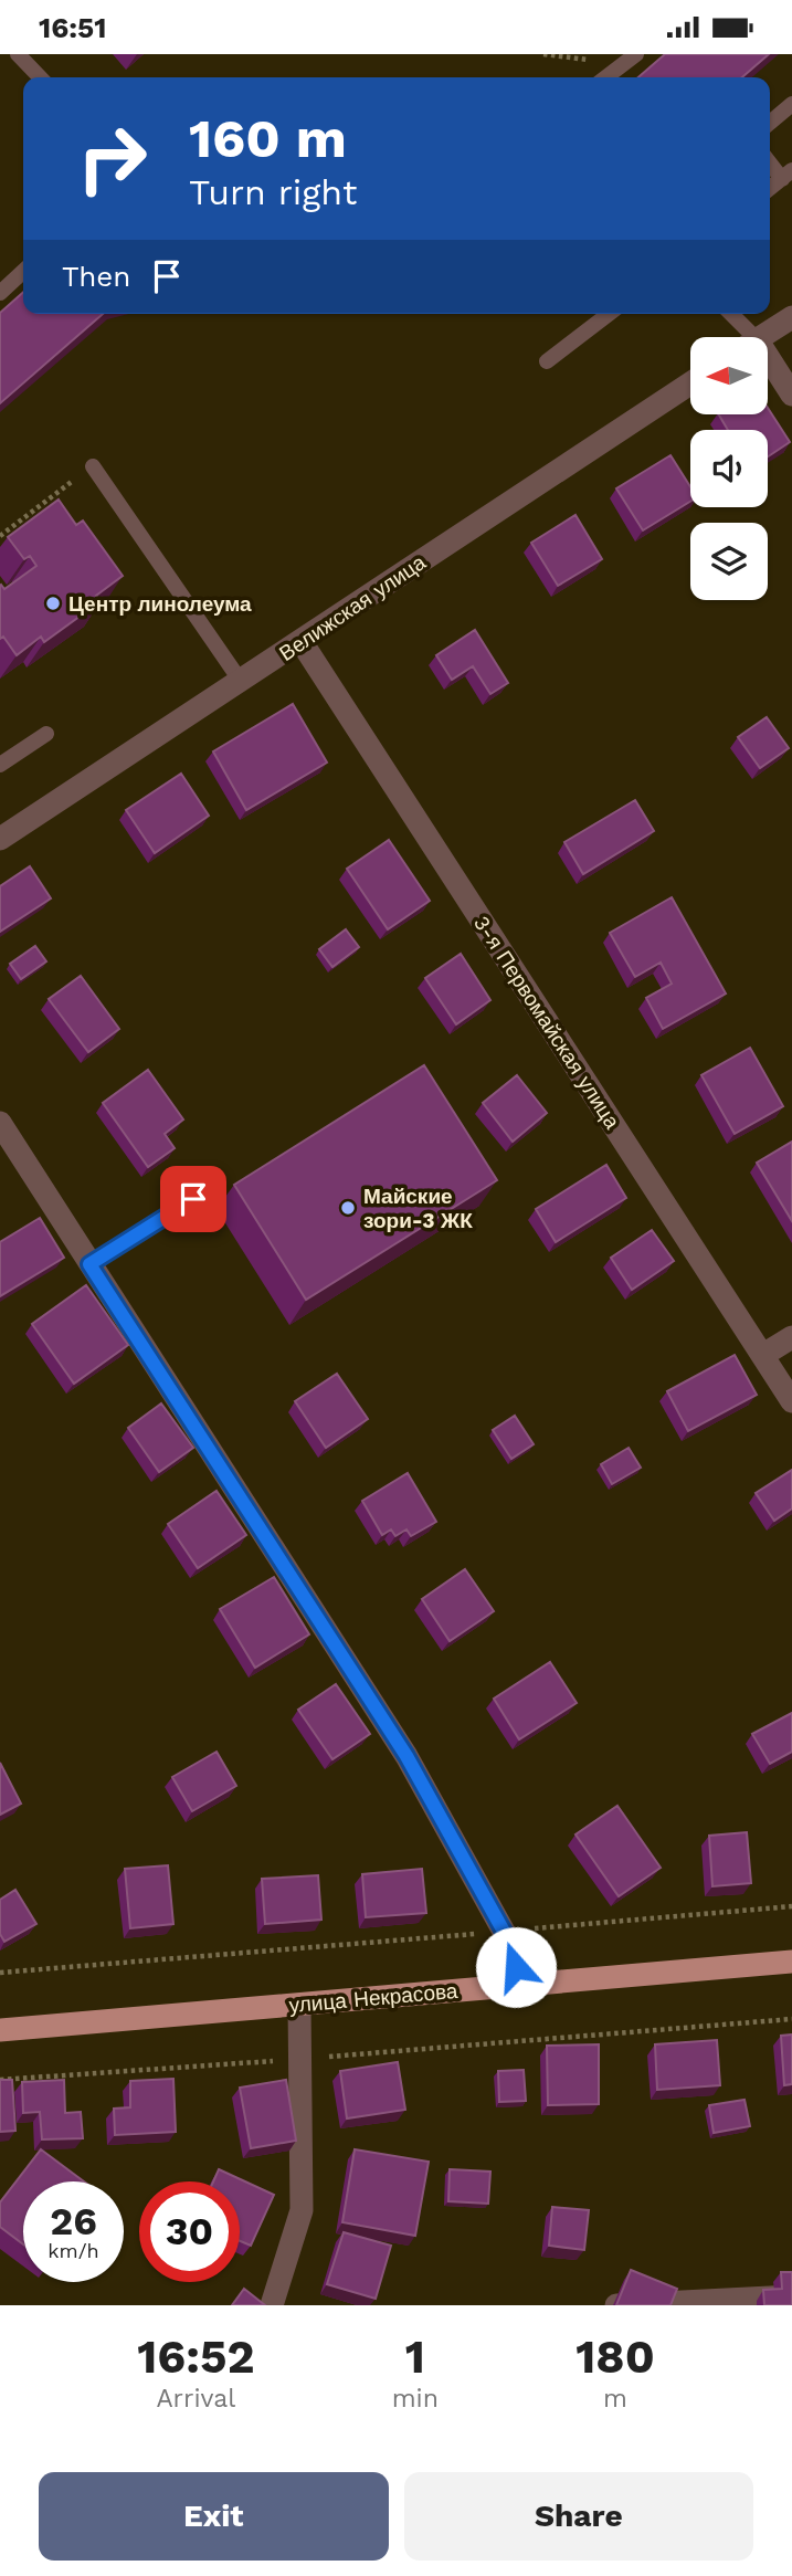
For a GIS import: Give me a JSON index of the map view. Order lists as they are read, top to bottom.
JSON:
{
  "streets": {
    "main road": ["улица Некрасова"],
    "street": ["Велижская улица", "3-я Первомайская улица"]
  },
  "crossings": [
    ["Велижская улица", "3-я Первомайская улица"]
  ],
  "places": ["Центр линолеума", "Майские зори-3 ЖК"],
  "north": "left",
  "page": {
    "status": "16:51",
    "turn": ["160 m", "Turn right"],
    "then": "Then",
    "speed": "26 km/h",
    "limit": "30",
    "eta": [
      "16:52",
      "Arrival",
      "1",
      "min",
      "180",
      "m"
    ],
    "buttons": ["Exit", "Share"]
  }
}
